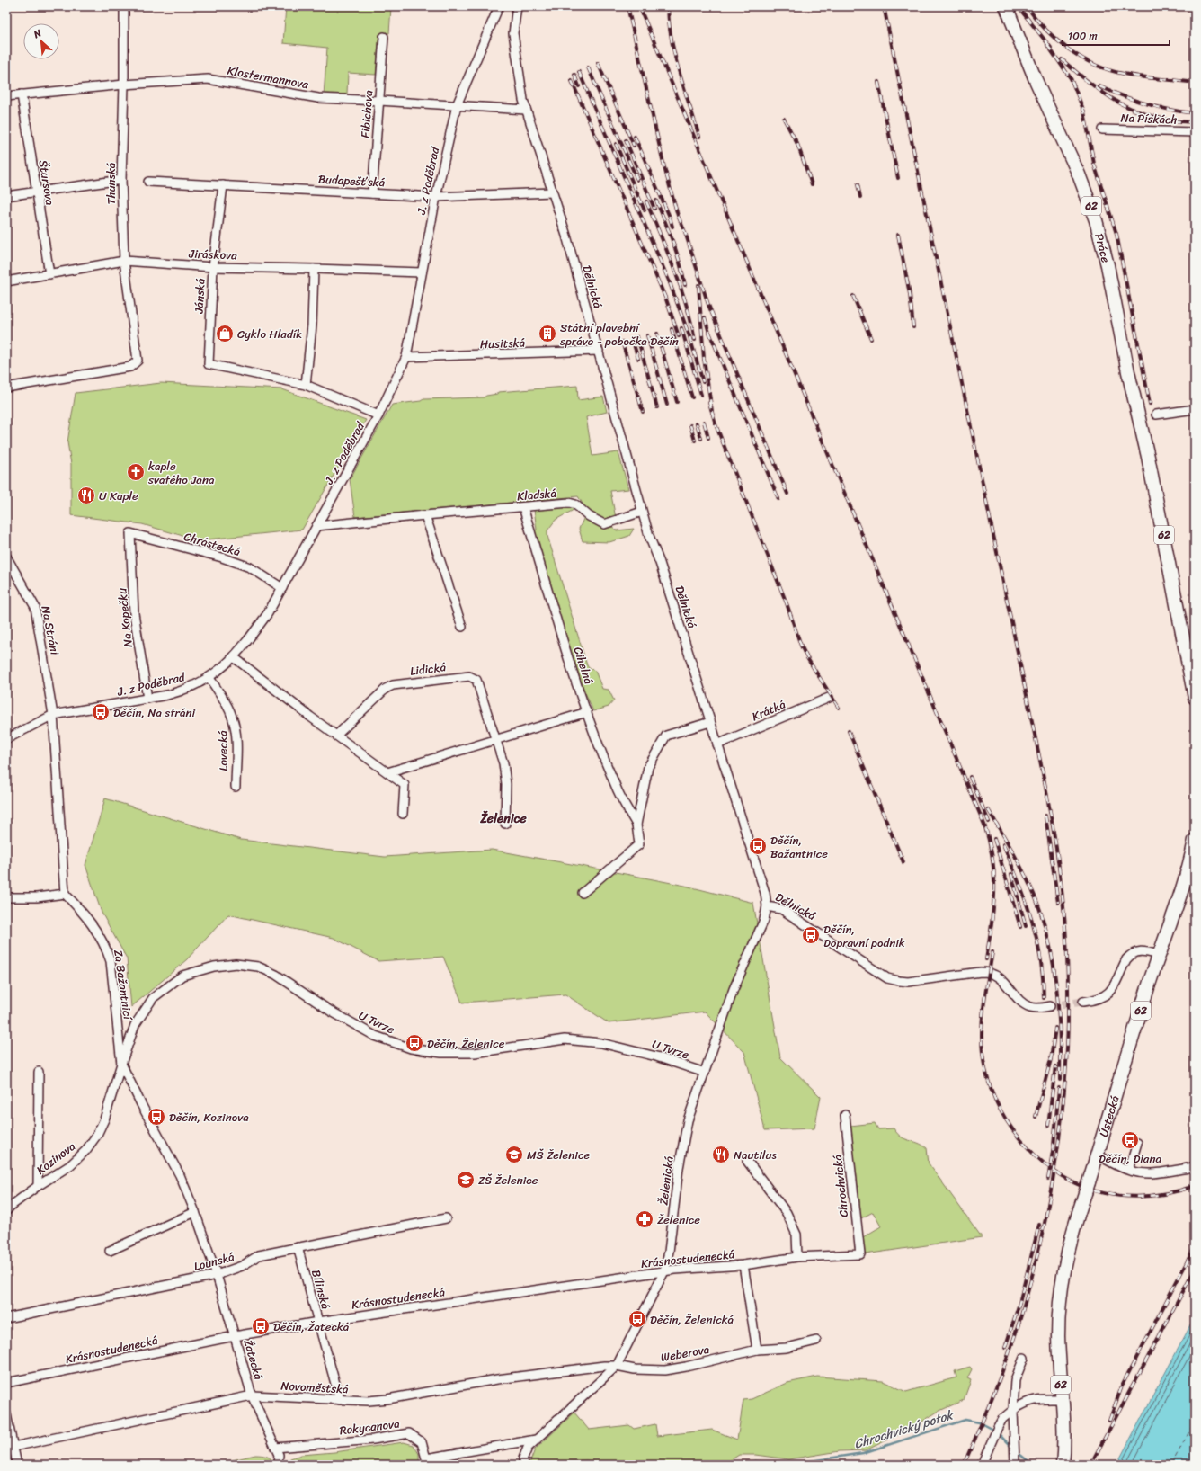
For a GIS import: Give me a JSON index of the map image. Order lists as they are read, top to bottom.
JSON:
{
  "streets": {
    "main road": ["62", "Práce", "Ústecká"],
    "street": [
      "Klostermannova",
      "Fibichova",
      "Na Pískách",
      "Budapešťská",
      "J. z Poděbrad",
      "Štursova",
      "Thunská",
      "Jiráskova",
      "Dělnická",
      "Jánská",
      "Husitská",
      "Kladská",
      "Chrástecká",
      "Na Kopečku",
      "Na Stráni",
      "Cihelná",
      "Lidická",
      "Krátká",
      "Lovecká",
      "Za Bažantnicí",
      "U Tvrze",
      "Kozinova",
      "Želenická",
      "Chrochvická",
      "Krásnostudenecká",
      "Lounská",
      "Bílinská",
      "Weberova",
      "Žatecká",
      "Novoměstská",
      "Rokycanova"
    ]
  },
  "crossings": [
    ["Klostermannova", "Fibichova"],
    ["Klostermannova", "J. z Poděbrad"],
    ["Klostermannova", "Štursova"],
    ["Klostermannova", "Thunská"],
    ["Klostermannova", "Dělnická"],
    ["Fibichova", "Budapešťská"],
    ["Budapešťská", "J. z Poděbrad"],
    ["Budapešťská", "Dělnická"],
    ["Budapešťská", "Jánská"],
    ["J. z Poděbrad", "Jiráskova"],
    ["J. z Poděbrad", "Husitská"],
    ["J. z Poděbrad", "Kladská"],
    ["J. z Poděbrad", "Chrástecká"],
    ["J. z Poděbrad", "Na Kopečku"],
    ["J. z Poděbrad", "Na Stráni"],
    ["J. z Poděbrad", "Lovecká"],
    ["Štursova", "Jiráskova"],
    ["Thunská", "Jiráskova"],
    ["62", "Práce"],
    ["Jiráskova", "Jánská"],
    ["Dělnická", "Husitská"],
    ["Dělnická", "Kladská"],
    ["Dělnická", "Krátká"],
    ["Dělnická", "Želenická"],
    ["Kladská", "Cihelná"],
    ["Chrástecká", "Na Kopečku"],
    ["Za Bažantnicí", "U Tvrze"],
    ["Za Bažantnicí", "Kozinova"],
    ["Za Bažantnicí", "Lounská"],
    ["Za Bažantnicí", "Žatecká"],
    ["U Tvrze", "Kozinova"],
    ["U Tvrze", "Želenická"],
    ["Želenická", "Krásnostudenecká"],
    ["Želenická", "Weberova"],
    ["Želenická", "Novoměstská"],
    ["Želenická", "Rokycanova"],
    ["Chrochvická", "Krásnostudenecká"],
    ["Krásnostudenecká", "Bílinská"],
    ["Krásnostudenecká", "Žatecká"],
    ["Lounská", "Bílinská"],
    ["Lounská", "Žatecká"],
    ["Bílinská", "Novoměstská"],
    ["Weberova", "Novoměstská"],
    ["Žatecká", "Novoměstská"],
    ["Žatecká", "Rokycanova"]
  ],
  "districts": ["Želenice"],
  "water": ["Chrochvický potok"],
  "places": {
    "shop": ["Cyklo Hladík"],
    "building": ["Státní plavební správa - pobočka Děčín"],
    "church": ["kaple svatého Jana"],
    "restaurant": ["U Kaple", "Nautilus"],
    "bus stop": [
      "Děčín, Na stráni",
      "Děčín, Bažantnice",
      "Děčín, Dopravní podnik",
      "Děčín, Želenice",
      "Děčín, Kozinova",
      "Děčín, Diana",
      "Děčín, Želenická",
      "Děčín, Žatecká"
    ],
    "school or university": ["MŠ Želenice", "ZŠ Želenice"],
    "pharmacy": ["Želenice"]
  },
  "scale_bar": "100 m",
  "north": "top left"
}
